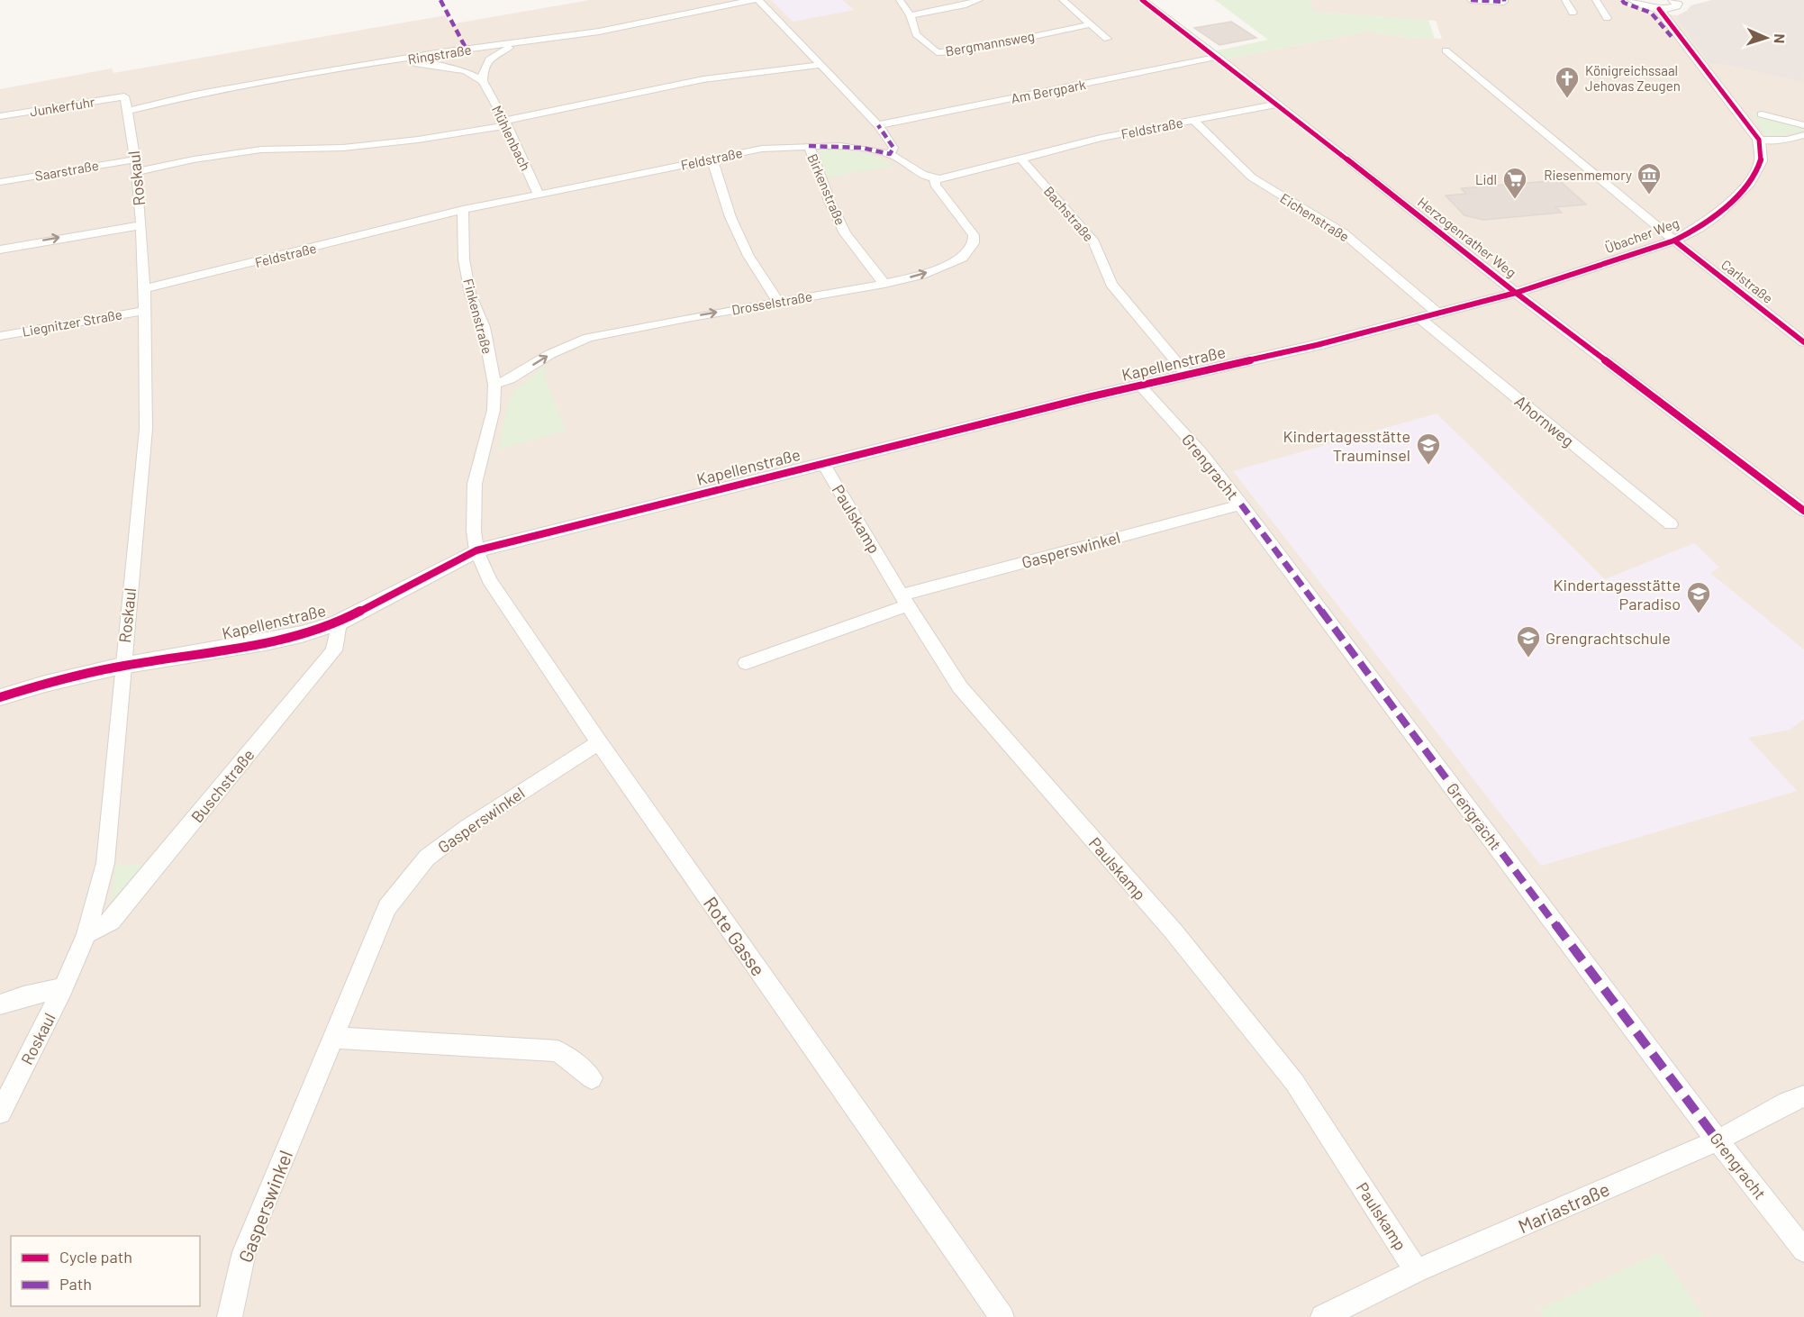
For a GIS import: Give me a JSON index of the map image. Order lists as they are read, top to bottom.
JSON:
{
  "streets": {
    "street": [
      "Bergmannsweg",
      "Ringstraße",
      "Am Bergpark",
      "Junkerfuhr",
      "Feldstraße",
      "Mühlenbach",
      "Saarstraße",
      "Roskaul",
      "Birkenstraße",
      "Bachstraße",
      "Eichenstraße",
      "Übacher Weg",
      "Herzogenrather Weg",
      "Carlstraße",
      "Drosselstraße",
      "Finkenstraße",
      "Liegnitzer Straße",
      "Kapellenstraße",
      "Ahornweg",
      "Grengracht",
      "Paulskamp",
      "Gasperswinkel",
      "Buschstraße",
      "Rote Gasse",
      "Mariastraße"
    ]
  },
  "crossings": [
    ["Ringstraße", "Roskaul"],
    ["Am Bergpark", "Herzogenrather Weg"],
    ["Junkerfuhr", "Roskaul"],
    ["Feldstraße", "Mühlenbach"],
    ["Feldstraße", "Roskaul"],
    ["Feldstraße", "Birkenstraße"],
    ["Feldstraße", "Bachstraße"],
    ["Feldstraße", "Eichenstraße"],
    ["Feldstraße", "Herzogenrather Weg"],
    ["Feldstraße", "Drosselstraße"],
    ["Feldstraße", "Finkenstraße"],
    ["Saarstraße", "Roskaul"],
    ["Roskaul", "Liegnitzer Straße"],
    ["Roskaul", "Kapellenstraße"],
    ["Roskaul", "Buschstraße"],
    ["Birkenstraße", "Drosselstraße"],
    ["Bachstraße", "Kapellenstraße"],
    ["Eichenstraße", "Kapellenstraße"],
    ["Übacher Weg", "Herzogenrather Weg"],
    ["Übacher Weg", "Carlstraße"],
    ["Übacher Weg", "Kapellenstraße"],
    ["Herzogenrather Weg", "Kapellenstraße"],
    ["Drosselstraße", "Finkenstraße"],
    ["Finkenstraße", "Kapellenstraße"],
    ["Finkenstraße", "Rote Gasse"],
    ["Kapellenstraße", "Ahornweg"],
    ["Kapellenstraße", "Grengracht"],
    ["Kapellenstraße", "Paulskamp"],
    ["Kapellenstraße", "Buschstraße"],
    ["Kapellenstraße", "Rote Gasse"],
    ["Grengracht", "Gasperswinkel"],
    ["Grengracht", "Mariastraße"],
    ["Paulskamp", "Gasperswinkel"],
    ["Paulskamp", "Mariastraße"],
    ["Gasperswinkel", "Rote Gasse"]
  ],
  "one_way": ["Drosselstraße"],
  "places": {
    "church": ["Königreichssaal Jehovas Zeugen"],
    "museum": ["Riesenmemory"],
    "supermarket": ["Lidl"],
    "school or university": ["Kindertagesstätte Trauminsel", "Kindertagesstätte Paradiso", "Grengrachtschule"]
  },
  "legend": ["Cycle path", "Path"],
  "north": "right"
}
